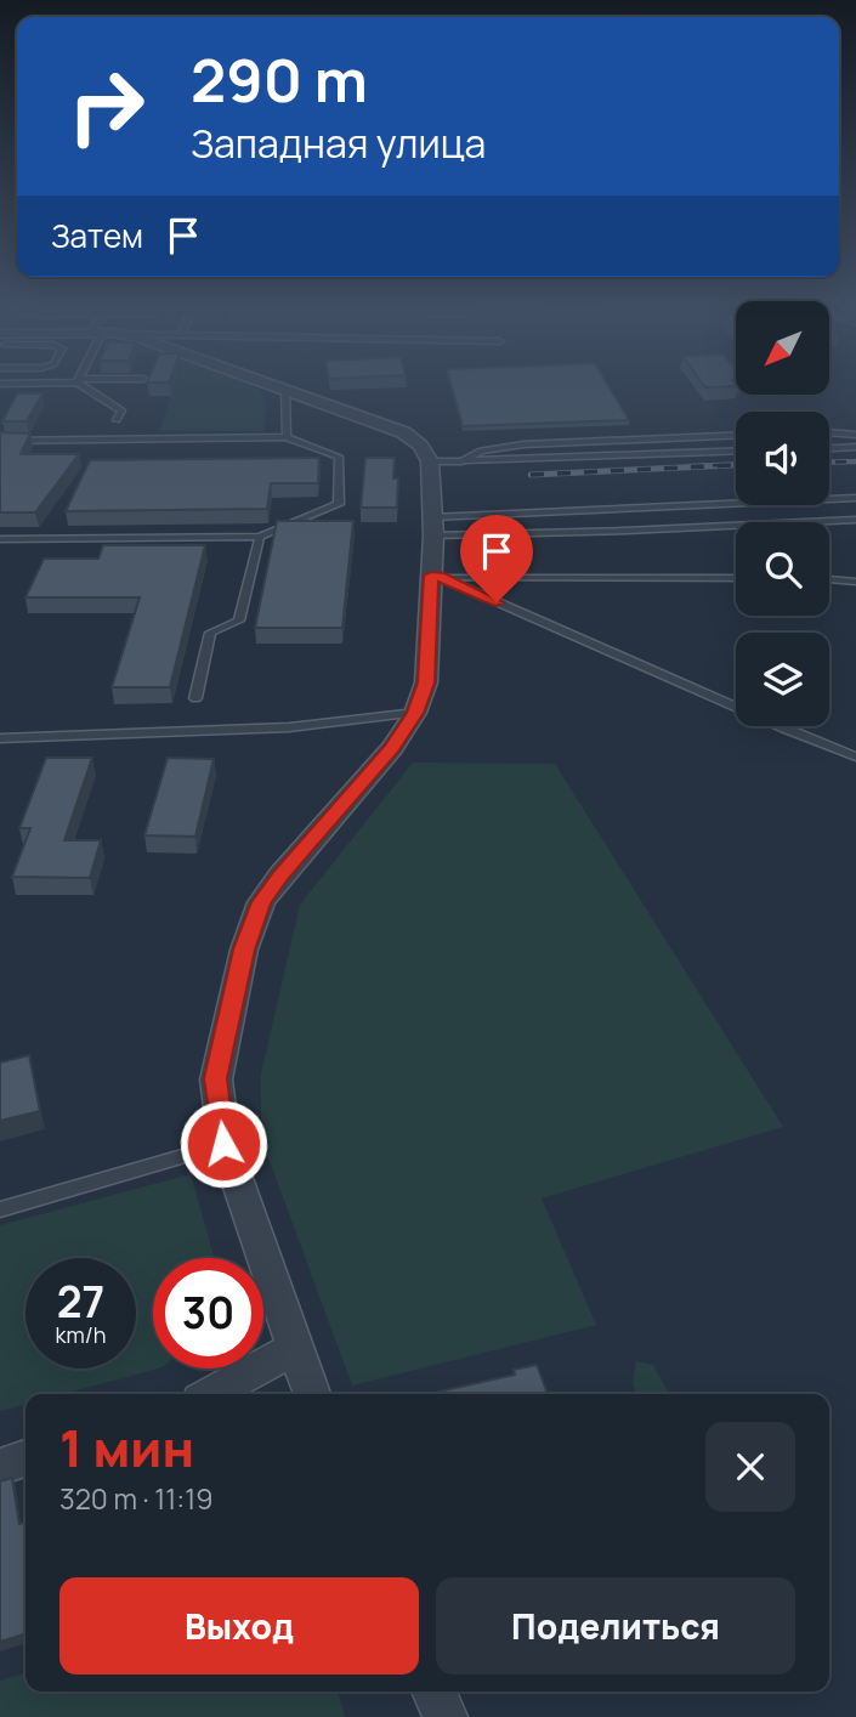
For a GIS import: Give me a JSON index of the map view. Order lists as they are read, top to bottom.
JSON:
{
  "north": "bottom left",
  "page": {
    "turn": ["290 m", "Западная улица"],
    "then": "Затем",
    "speed": "27 km/h",
    "limit": "30",
    "heading": ["1 мин", "320 m · 11:19"],
    "buttons": ["Выход", "Поделиться"]
  }
}
